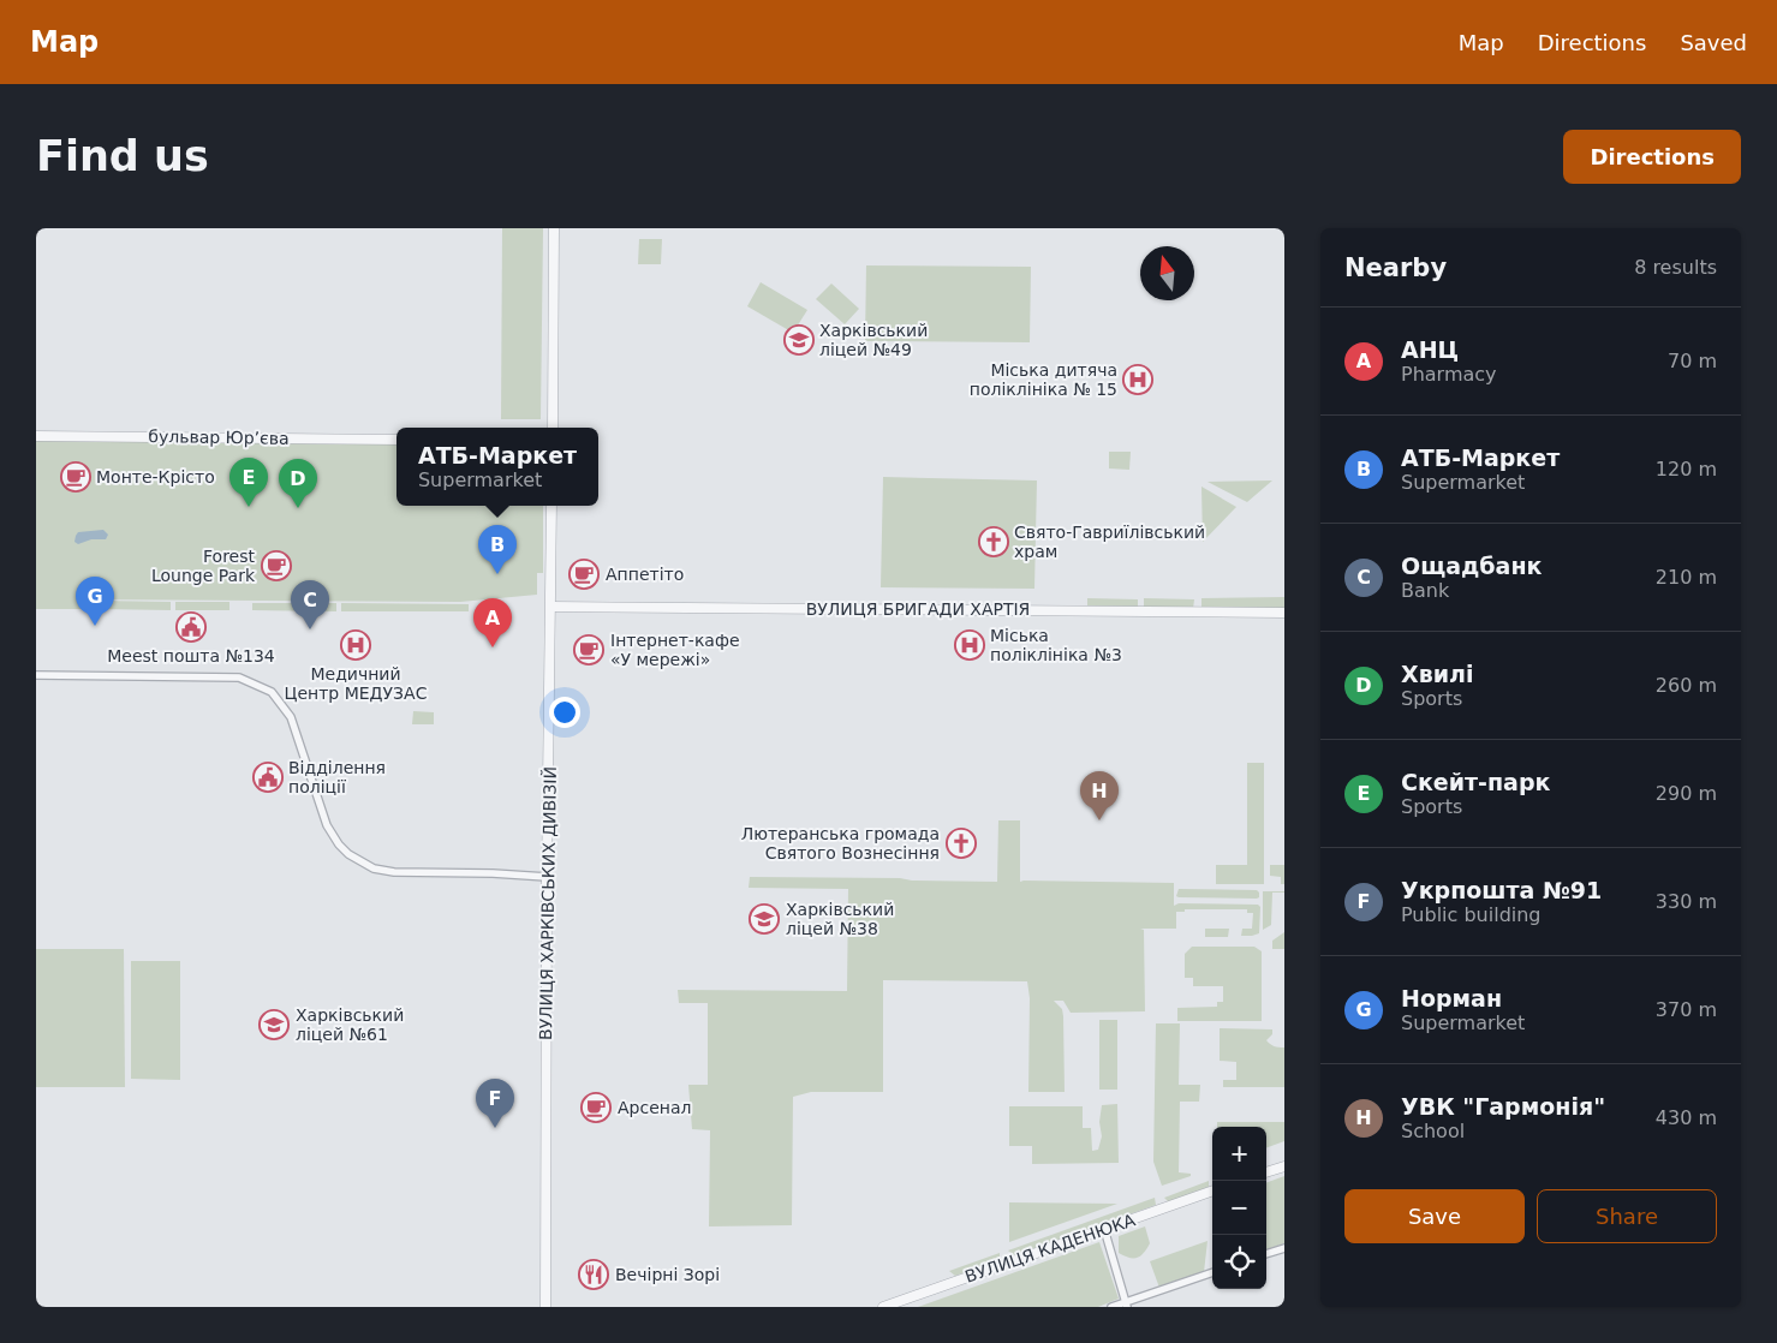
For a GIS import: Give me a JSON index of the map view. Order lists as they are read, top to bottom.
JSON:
{
  "streets": {
    "street": [
      "бульвар Юрʼєва",
      "ВУЛИЦЯ БРИГАДИ ХАРТІЯ",
      "ВУЛИЦЯ ХАРКІВСЬКИХ ДИВІЗІЙ",
      "ВУЛИЦЯ КАДЕНЮКА"
    ]
  },
  "crossings": [
    ["ВУЛИЦЯ БРИГАДИ ХАРТІЯ", "ВУЛИЦЯ ХАРКІВСЬКИХ ДИВІЗІЙ"]
  ],
  "places": {
    "school or university": ["Харківський ліцей №49", "Харківський ліцей №38", "Харківський ліцей №61"],
    "hospital": ["Міська дитяча поліклініка № 15", "Медичний Центр МЕДУЗАС", "Міська поліклініка №3"],
    "cafe": [
      "Монте-Крісто",
      "Forest Lounge Park",
      "Аппетіто",
      "Інтернет-кафе «У мережі»",
      "Арсенал"
    ],
    "church": ["Свято-Гавриїлівський храм", "Лютеранська громада Святого Вознесіння"],
    "public building": ["Meest пошта №134", "Відділення поліції"],
    "restaurant": ["Вечірні Зорі"]
  },
  "north": "top",
  "page": {
    "header": "Map",
    "nav": ["Map", "Directions", "Saved"],
    "buttons": [
      "Directions",
      ["Save", "Share"]
    ],
    "title": "Find us",
    "heading": ["Nearby", "8 results"],
    "list": [
      {
        "mark": "A",
        "name": "АНЦ",
        "note": "Pharmacy",
        "value": "70 m"
      },
      {
        "mark": "B",
        "name": "АТБ-Маркет",
        "note": "Supermarket",
        "value": "120 m"
      },
      {
        "mark": "C",
        "name": "Ощадбанк",
        "note": "Bank",
        "value": "210 m"
      },
      {
        "mark": "D",
        "name": "Хвилі",
        "note": "Sports",
        "value": "260 m"
      },
      {
        "mark": "E",
        "name": "Скейт-парк",
        "note": "Sports",
        "value": "290 m"
      },
      {
        "mark": "F",
        "name": "Укрпошта №91",
        "note": "Public building",
        "value": "330 m"
      },
      {
        "mark": "G",
        "name": "Норман",
        "note": "Supermarket",
        "value": "370 m"
      },
      {
        "mark": "H",
        "name": "УВК \"Гармонія\"",
        "note": "School",
        "value": "430 m"
      }
    ],
    "popup": ["АТБ-Маркет", "Supermarket"],
    "pins": [
      "E",
      "D",
      "B",
      "G",
      "C",
      "A",
      "H",
      "F"
    ],
    "map_buttons": ["+", "−"]
  }
}
